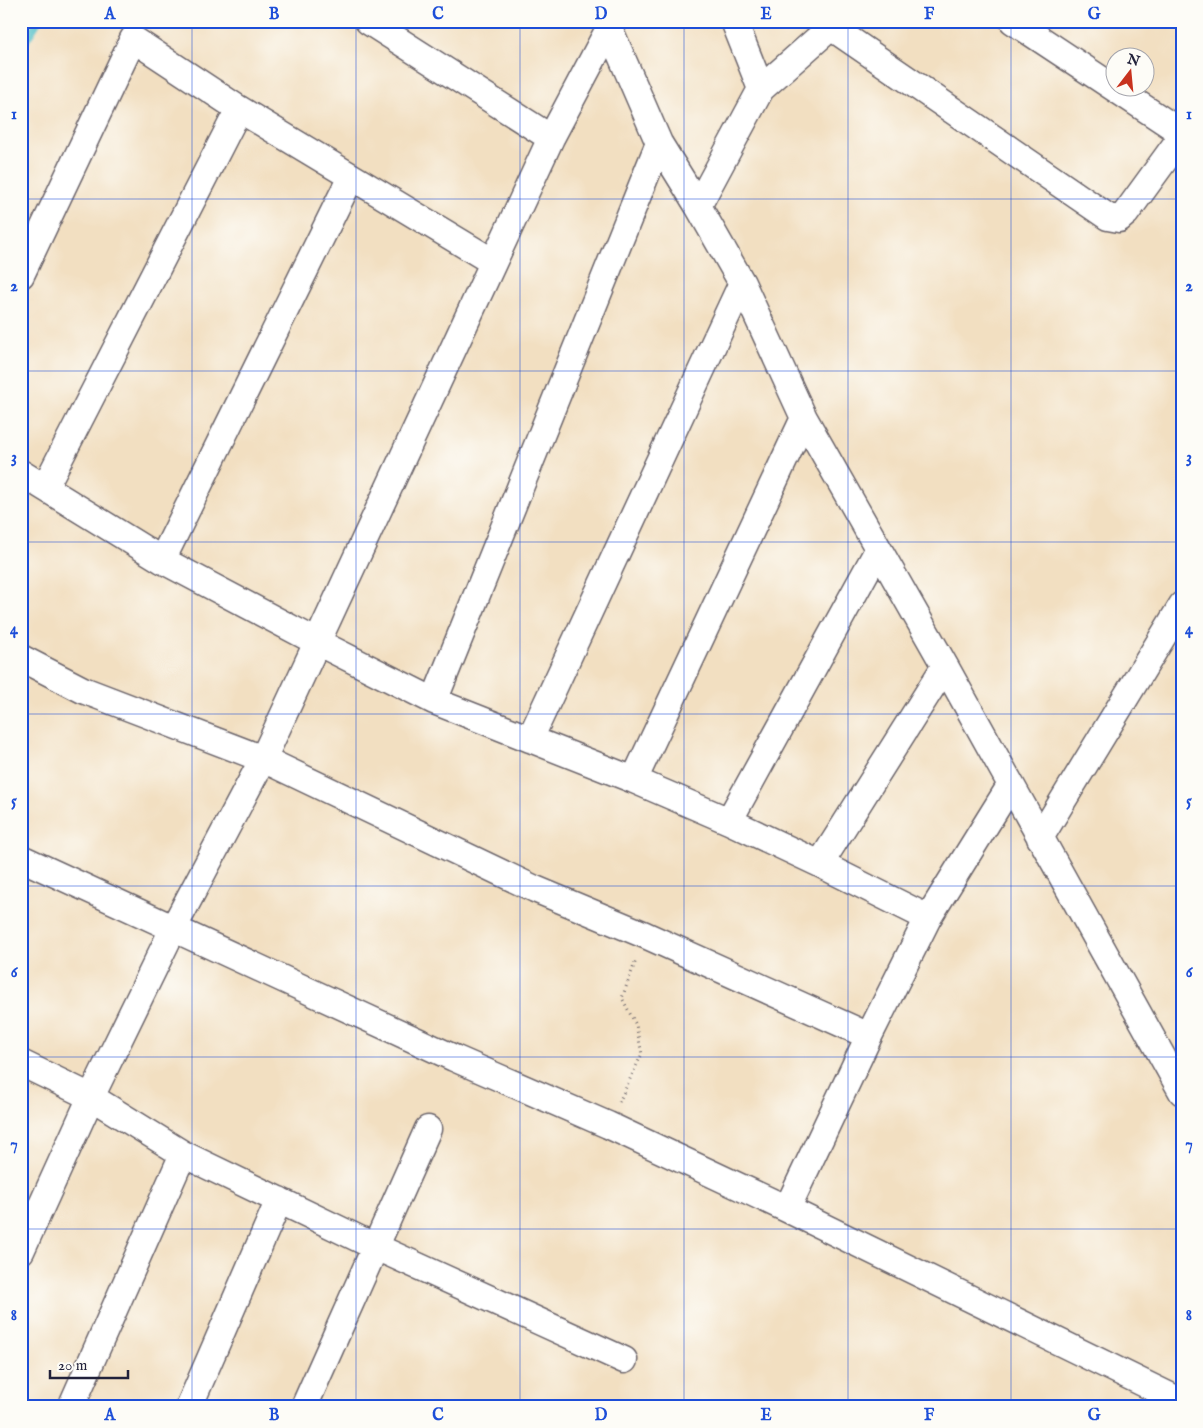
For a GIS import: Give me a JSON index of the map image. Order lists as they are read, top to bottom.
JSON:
{
  "scale_bar": "20 m",
  "north": "top",
  "grid": {
    "columns": [
      "A",
      "B",
      "C",
      "D",
      "E",
      "F",
      "G"
    ],
    "rows": [
      "1",
      "2",
      "3",
      "4",
      "5",
      "6",
      "7",
      "8"
    ]
  }
}
